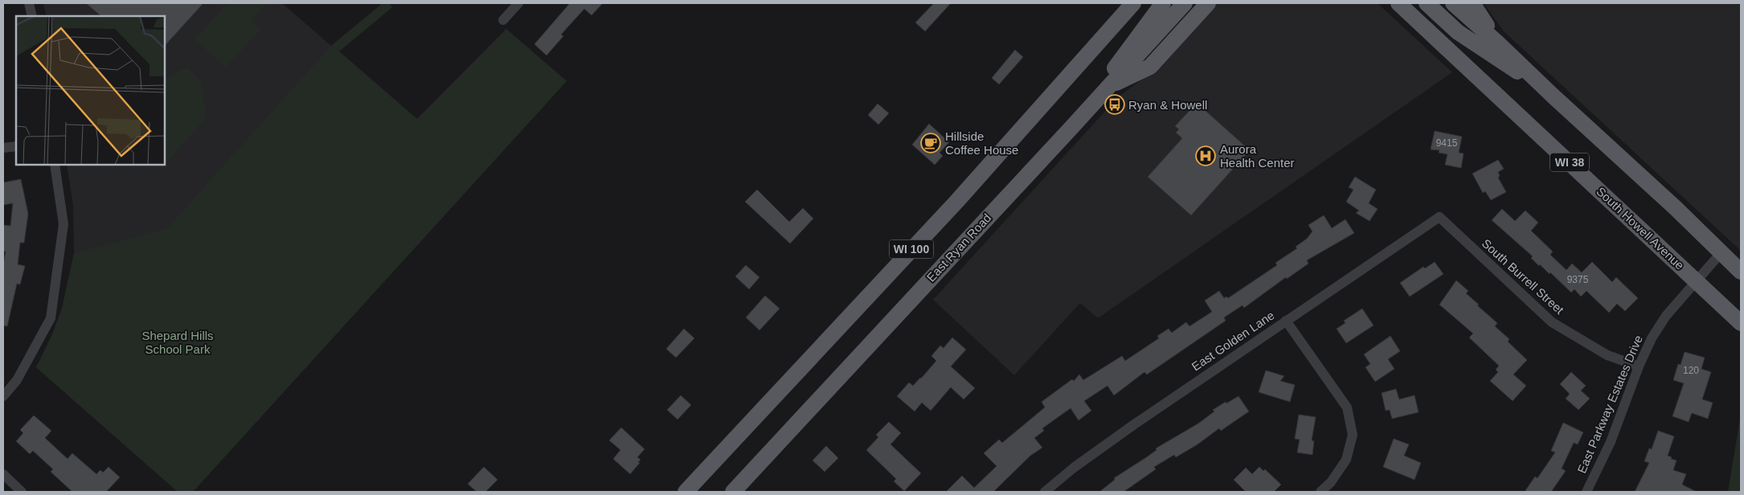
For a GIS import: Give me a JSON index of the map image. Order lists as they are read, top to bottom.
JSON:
{
  "streets": {
    "main road": [
      "WI 38",
      "South Howell Avenue",
      "East Ryan Road",
      "WI 100"
    ],
    "street": ["South Burrell Street", "East Golden Lane", "East Parkway Estates Drive"]
  },
  "crossings": [
    ["WI 38", "East Parkway Estates Drive"],
    ["South Howell Avenue", "East Parkway Estates Drive"],
    ["South Burrell Street", "East Golden Lane"],
    ["South Burrell Street", "East Parkway Estates Drive"]
  ],
  "parks": ["Shepard Hills School Park"],
  "places": {
    "bus stop": ["Ryan & Howell"],
    "cafe": ["Hillside Coffee House"],
    "hospital": ["Aurora Health Center"]
  },
  "house_numbers": ["9415", "9375", "120"]
}
